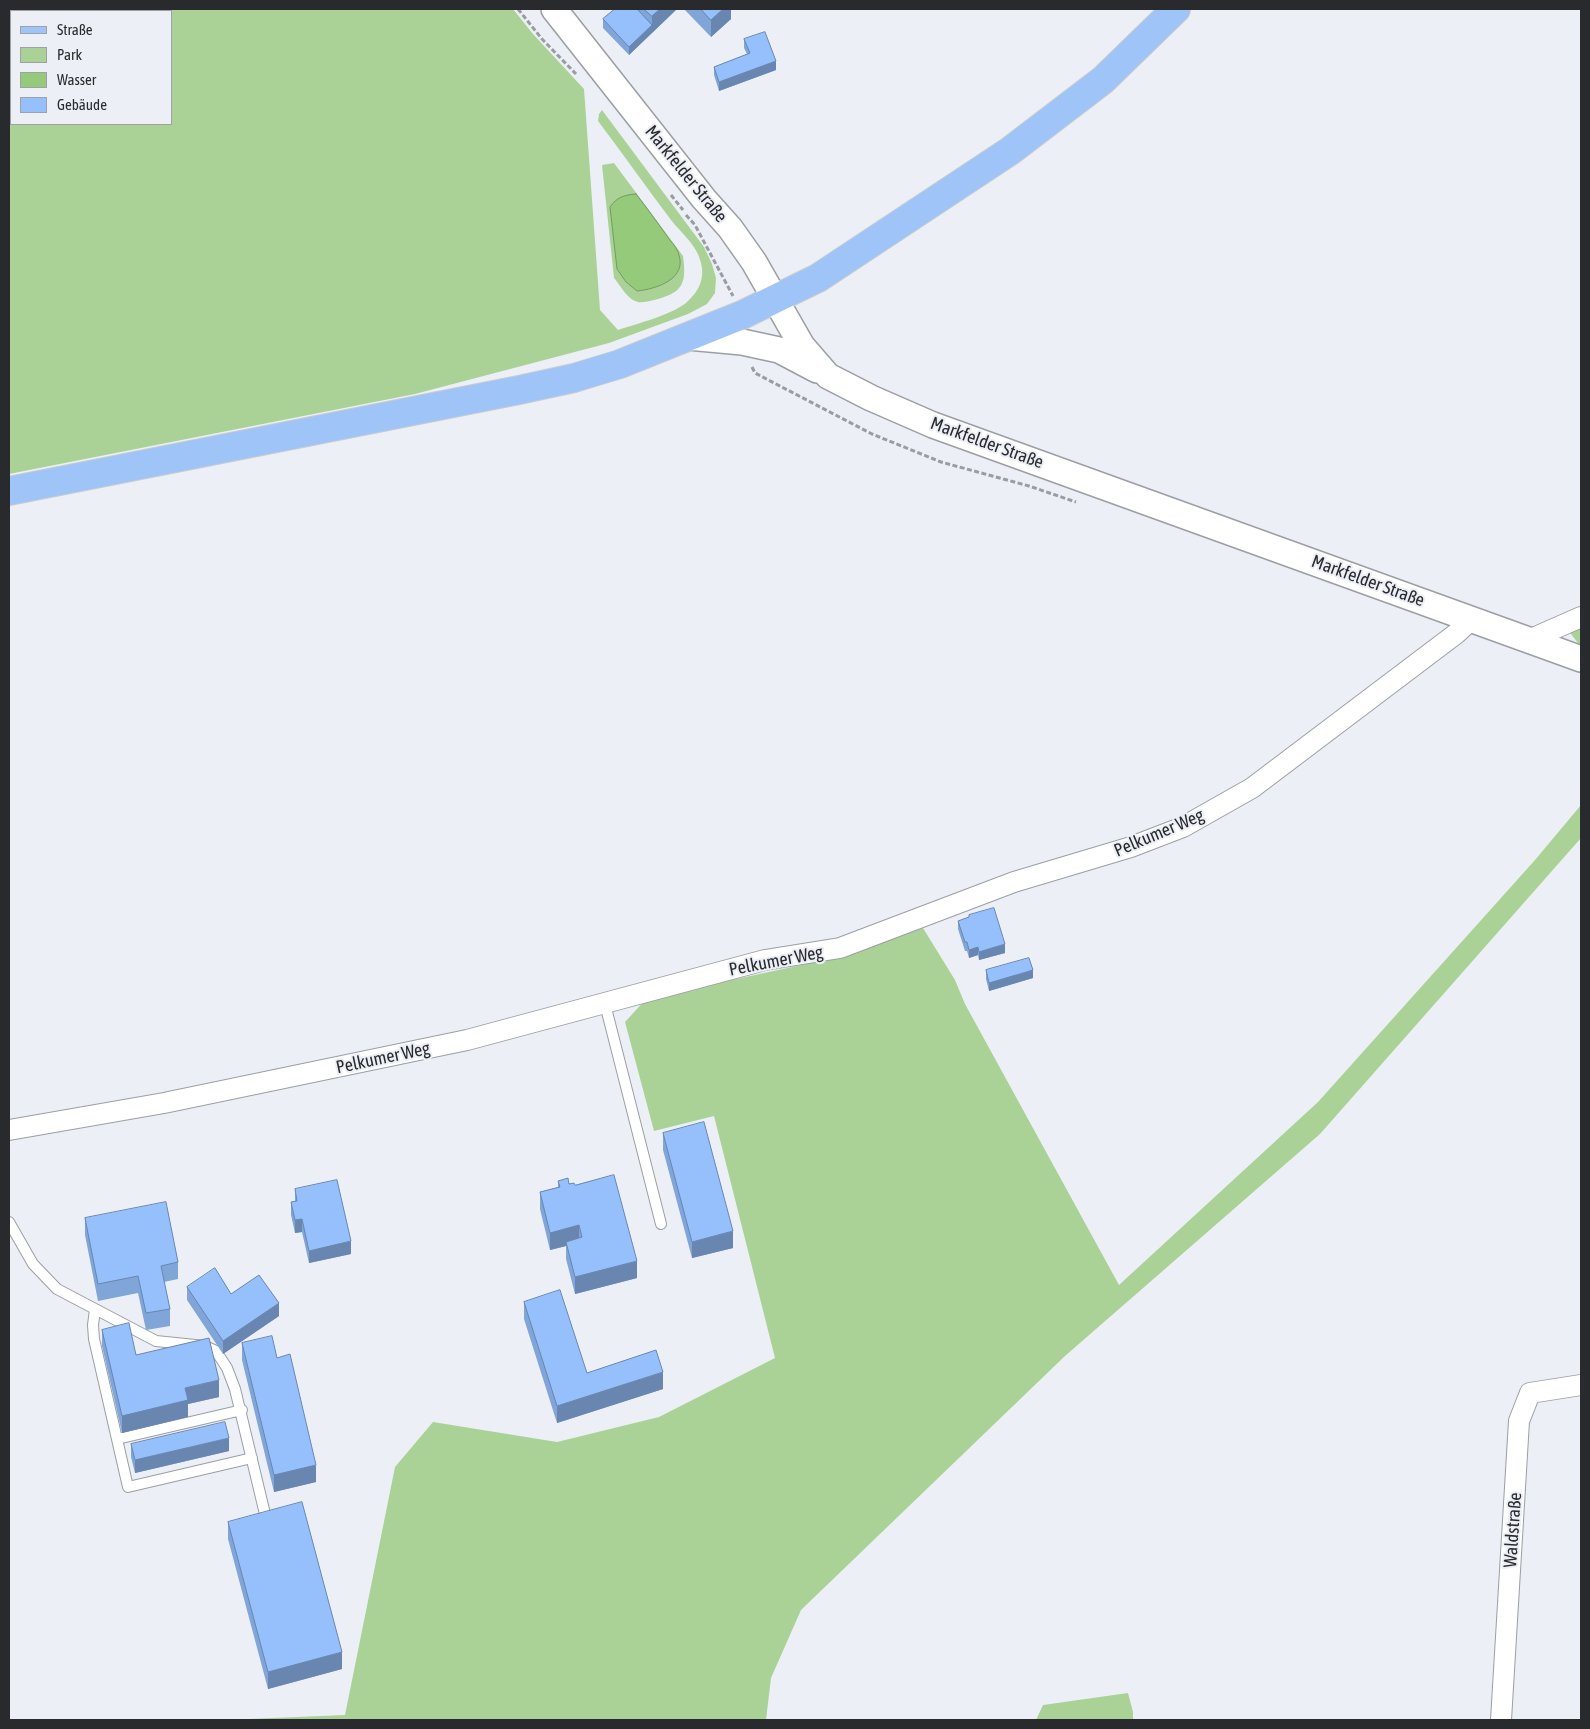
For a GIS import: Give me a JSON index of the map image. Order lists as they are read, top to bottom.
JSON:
{
  "streets": {
    "street": ["Markfelder Straße", "Pelkumer Weg", "Waldstraße"]
  },
  "crossings": [
    ["Markfelder Straße", "Pelkumer Weg"]
  ],
  "legend": [
    "Straße",
    "Park",
    "Wasser",
    "Gebäude"
  ]
}
